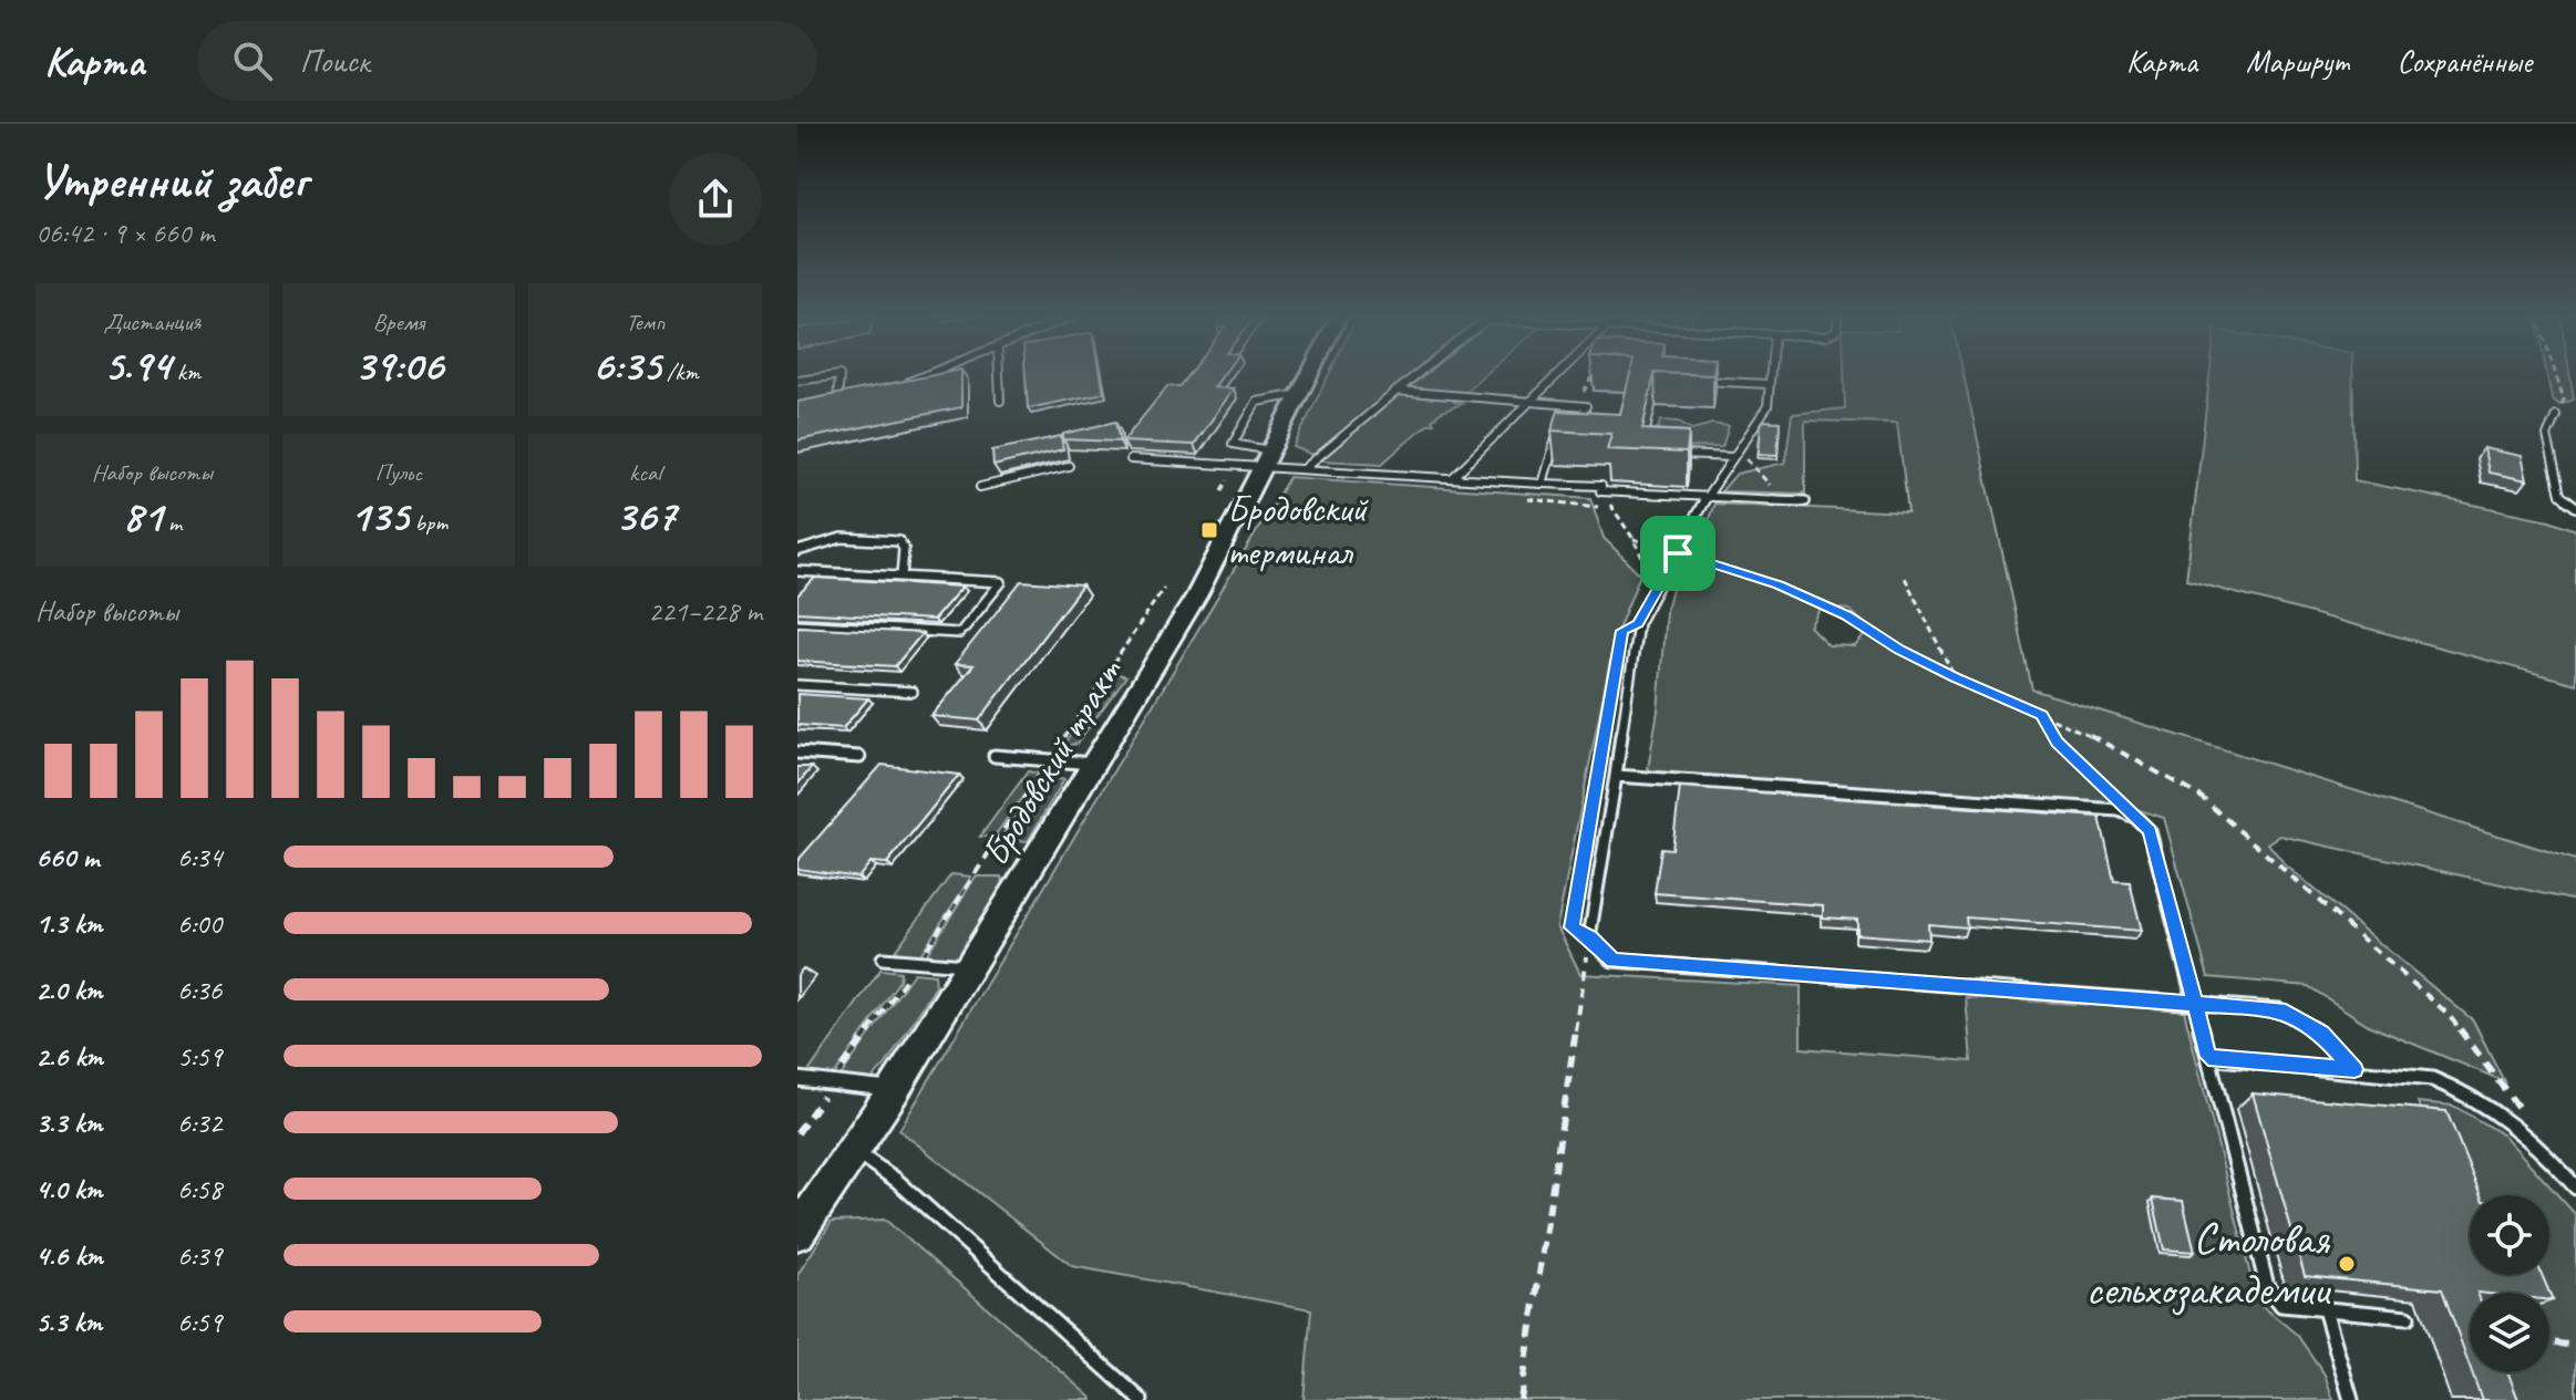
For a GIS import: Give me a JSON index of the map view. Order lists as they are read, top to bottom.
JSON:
{
  "streets": {
    "street": ["Бродовский тракт"]
  },
  "places": {
    "transit": ["Бродовский терминал"],
    "other": ["Столовая сельхозакадемии"]
  },
  "page": {
    "header": "Карта",
    "search": "Поиск",
    "nav": ["Карта", "Маршрут", "Сохранённые"],
    "heading": ["Утренний забег", "06:42 · 9 × 660 m"],
    "stats": [
      ["Дистанция", "5.94 km"],
      ["Время", "39:06"],
      ["Темп", "6:35 /km"],
      ["Набор высоты", "81 m"],
      ["Пульс", "135 bpm"],
      ["kcal", "367"]
    ],
    "chart": ["Набор высоты", "221–228 m"],
    "list": [
      {
        "name": "660 m",
        "note": "6:34"
      },
      {
        "name": "1.3 km",
        "note": "6:00"
      },
      {
        "name": "2.0 km",
        "note": "6:36"
      },
      {
        "name": "2.6 km",
        "note": "5:59"
      },
      {
        "name": "3.3 km",
        "note": "6:32"
      },
      {
        "name": "4.0 km",
        "note": "6:58"
      },
      {
        "name": "4.6 km",
        "note": "6:39"
      },
      {
        "name": "5.3 km",
        "note": "6:59"
      }
    ]
  }
}
